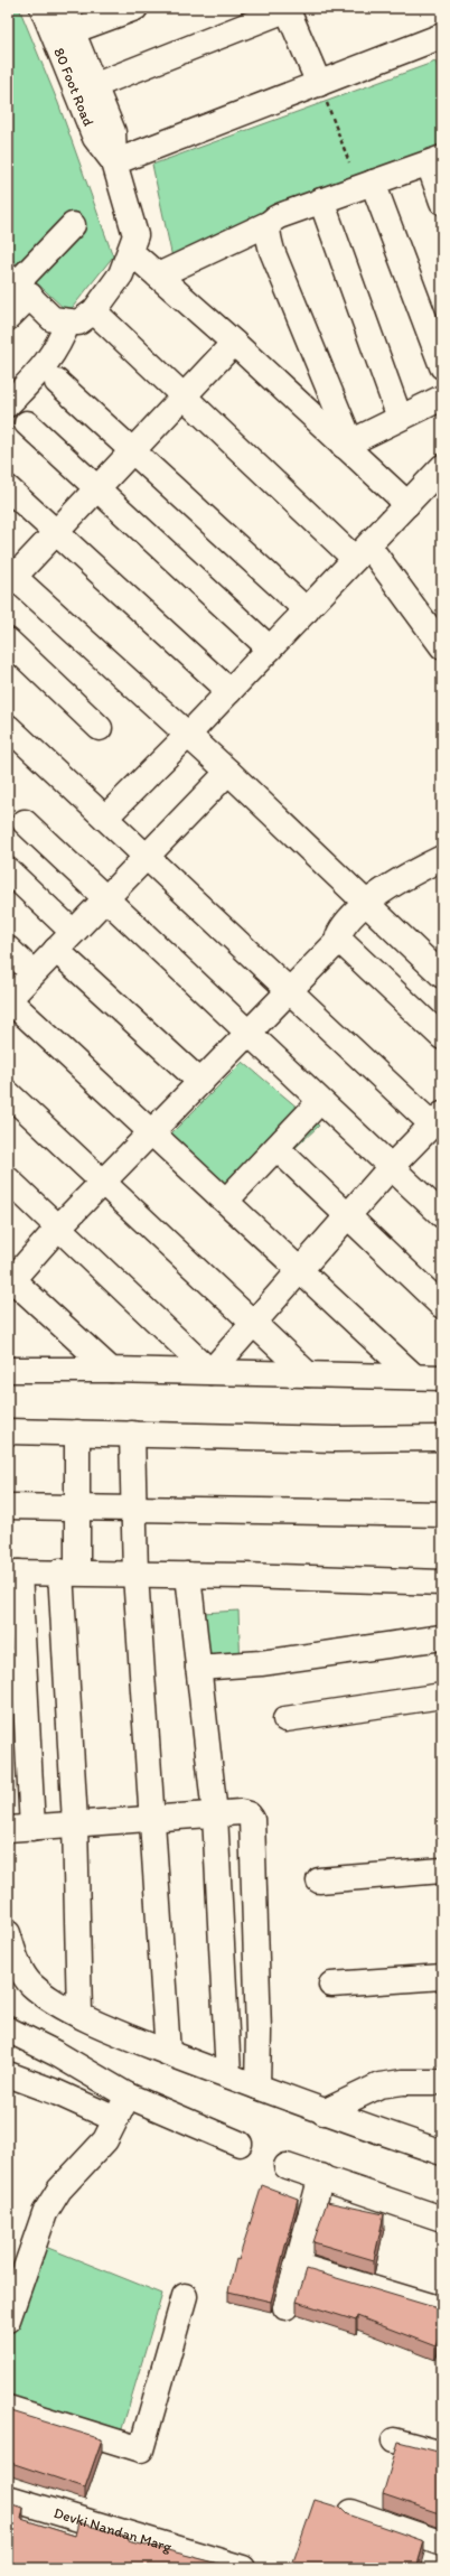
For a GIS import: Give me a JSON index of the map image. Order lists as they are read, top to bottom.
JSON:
{
  "streets": {
    "street": ["80 Foot Road", "Devki Nandan Marg"]
  }
}
